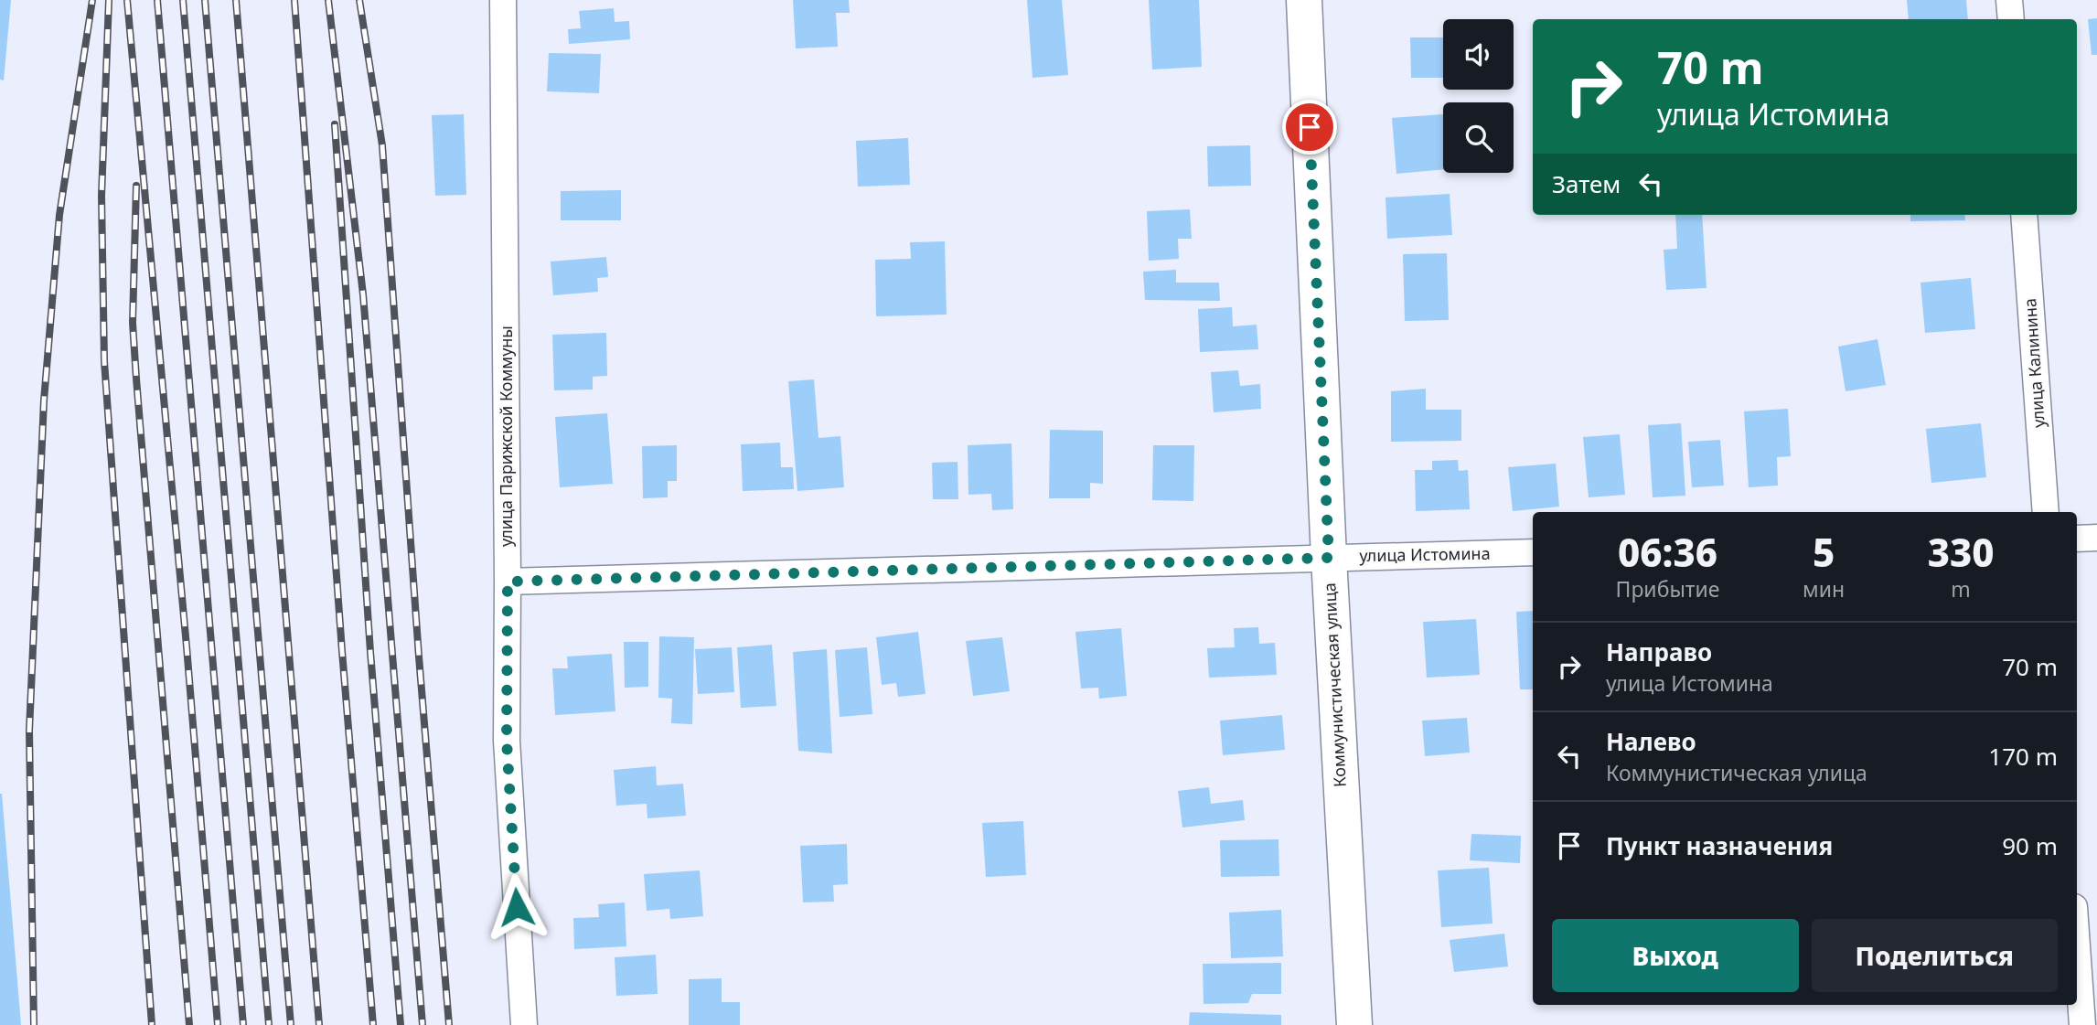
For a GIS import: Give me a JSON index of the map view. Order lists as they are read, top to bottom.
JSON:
{
  "streets": {
    "street": [
      "улица Калинина",
      "улица Парижской Коммуны",
      "улица Истомина",
      "Коммунистическая улица"
    ]
  },
  "crossings": [
    ["улица Парижской Коммуны", "улица Истомина"],
    ["улица Истомина", "Коммунистическая улица"]
  ],
  "page": {
    "turn": ["70 m", "улица Истомина"],
    "then": "Затем",
    "eta": [
      "06:36",
      "Прибытие",
      "5",
      "мин",
      "330",
      "m"
    ],
    "list": [
      {
        "name": "Направо",
        "note": "улица Истомина",
        "value": "70 m"
      },
      {
        "name": "Налево",
        "note": "Коммунистическая улица",
        "value": "170 m"
      },
      {
        "name": "Пункт назначения",
        "value": "90 m"
      }
    ],
    "buttons": ["Выход", "Поделиться"]
  }
}
